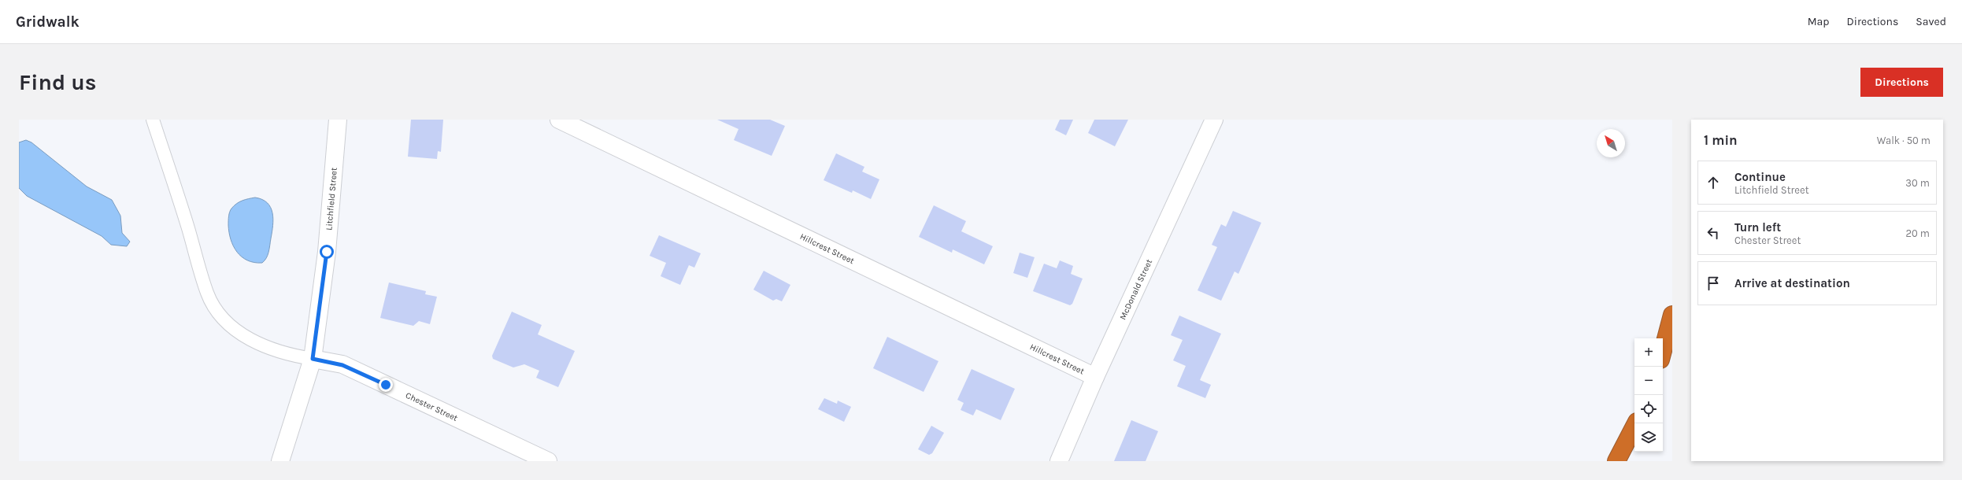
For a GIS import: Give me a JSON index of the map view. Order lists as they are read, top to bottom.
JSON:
{
  "streets": {
    "street": [
      "Litchfield Street",
      "Hillcrest Street",
      "McDonald Street",
      "Chester Street"
    ]
  },
  "crossings": [
    ["Litchfield Street", "Chester Street"],
    ["Hillcrest Street", "McDonald Street"]
  ],
  "north": "top left",
  "page": {
    "header": "Gridwalk",
    "nav": ["Map", "Directions", "Saved"],
    "buttons": "Directions",
    "title": "Find us",
    "heading": ["1 min", "Walk · 50 m"],
    "list": [
      ["Continue", "Litchfield Street", "30 m"],
      ["Turn left", "Chester Street", "20 m"],
      "Arrive at destination"
    ],
    "map_buttons": ["+", "−"]
  }
}
